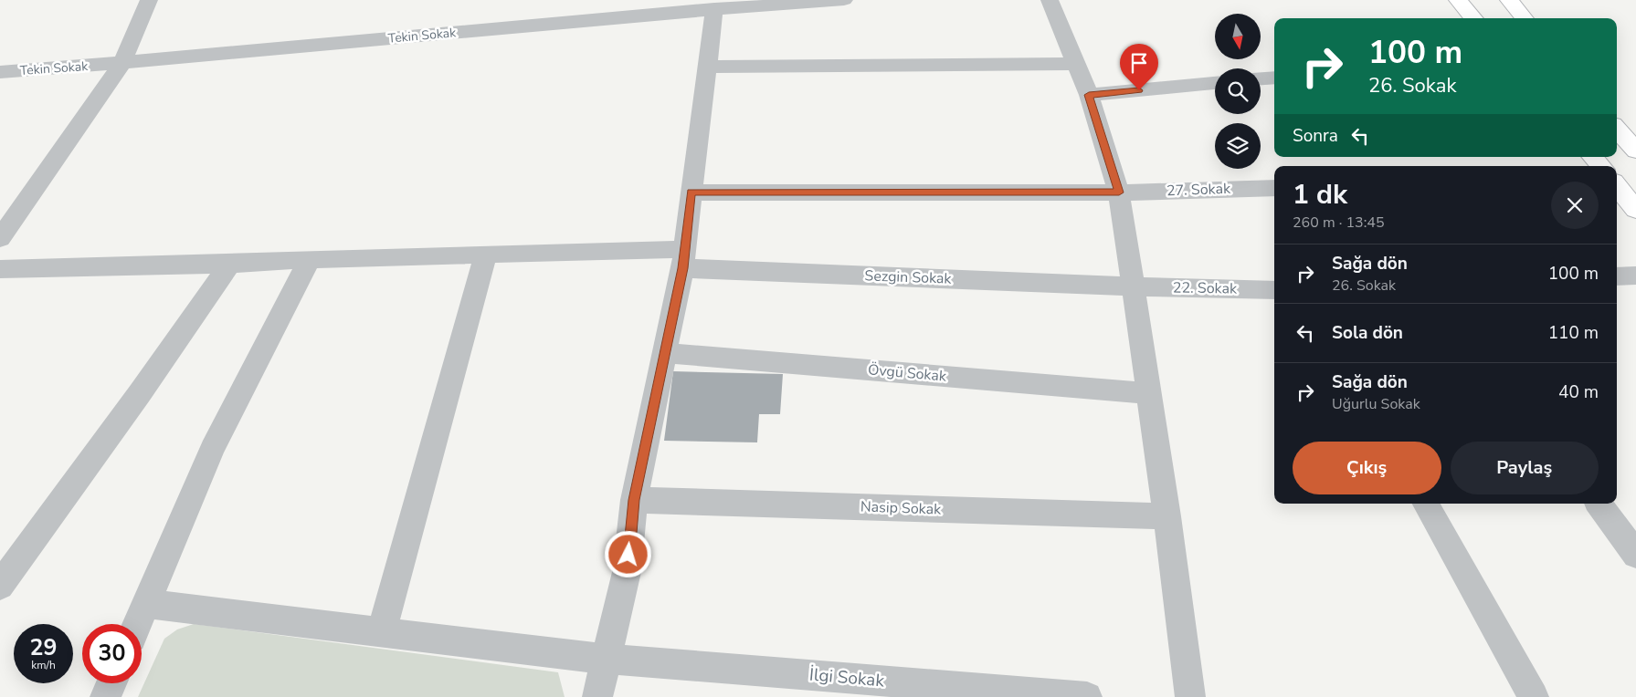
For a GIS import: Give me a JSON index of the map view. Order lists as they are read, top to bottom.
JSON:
{
  "streets": {
    "street": [
      "Tekin Sokak",
      "27. Sokak",
      "Sezgin Sokak",
      "22. Sokak",
      "Övgü Sokak",
      "Nasip Sokak",
      "İlgi Sokak"
    ]
  },
  "crossings": [
    ["Sezgin Sokak", "22. Sokak"]
  ],
  "north": "bottom",
  "page": {
    "turn": ["100 m", "26. Sokak"],
    "then": "Sonra",
    "heading": ["1 dk", "260 m · 13:45"],
    "list": [
      {
        "name": "Sağa dön",
        "note": "26. Sokak",
        "value": "100 m"
      },
      {
        "name": "Sola dön",
        "value": "110 m"
      },
      {
        "name": "Sağa dön",
        "note": "Uğurlu Sokak",
        "value": "40 m"
      }
    ],
    "buttons": ["Çıkış", "Paylaş"],
    "speed": "29 km/h",
    "limit": "30"
  }
}
